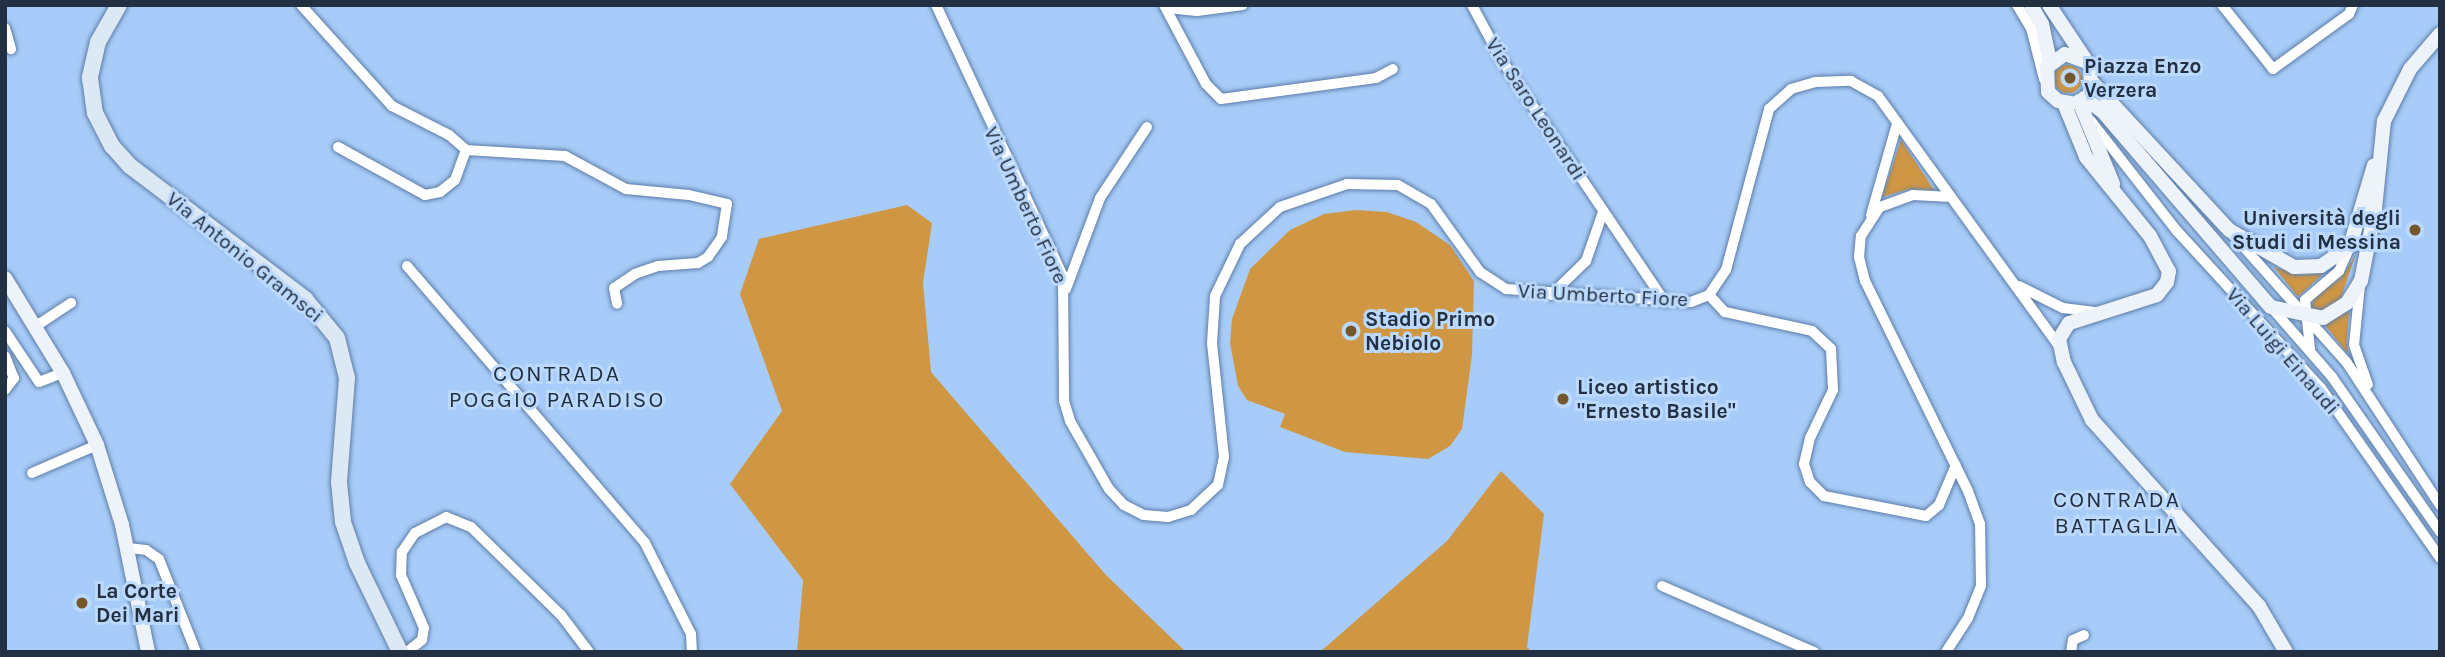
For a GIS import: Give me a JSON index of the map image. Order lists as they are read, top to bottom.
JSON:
{
  "streets": {
    "main road": ["Via Antonio Gramsci"],
    "street": ["Via Saro Leonardi", "Via Umberto Fiore", "Via Luigi Einaudi"]
  },
  "crossings": [
    ["Via Saro Leonardi", "Via Umberto Fiore"]
  ],
  "districts": ["CONTRADA POGGIO PARADISO", "CONTRADA BATTAGLIA"],
  "places": [
    "Piazza Enzo Verzera",
    "Università degli Studi di Messina",
    "Stadio Primo Nebiolo",
    "Liceo artistico \"Ernesto Basile\"",
    "La Corte Dei Mari"
  ]
}
